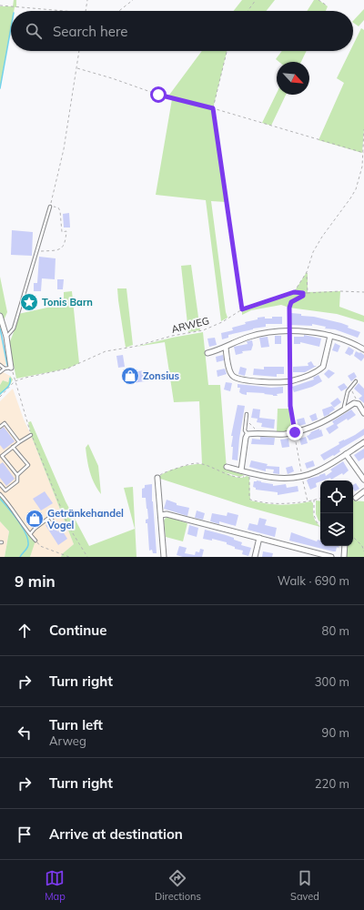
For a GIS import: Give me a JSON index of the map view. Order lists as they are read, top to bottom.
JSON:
{
  "streets": {
    "path": ["ARWEG"]
  },
  "places": {
    "place": ["Tonis Barn"],
    "shop": ["Zonsius", "Getränkehandel Vogel"]
  },
  "north": "bottom right",
  "page": {
    "search": "Search here",
    "heading": ["9 min", "Walk · 690 m"],
    "list": [
      ["Continue", "80 m"],
      ["Turn right", "300 m"],
      ["Turn left", "Arweg", "90 m"],
      ["Turn right", "220 m"],
      "Arrive at destination"
    ],
    "nav": ["Map", "Directions", "Saved"]
  }
}
